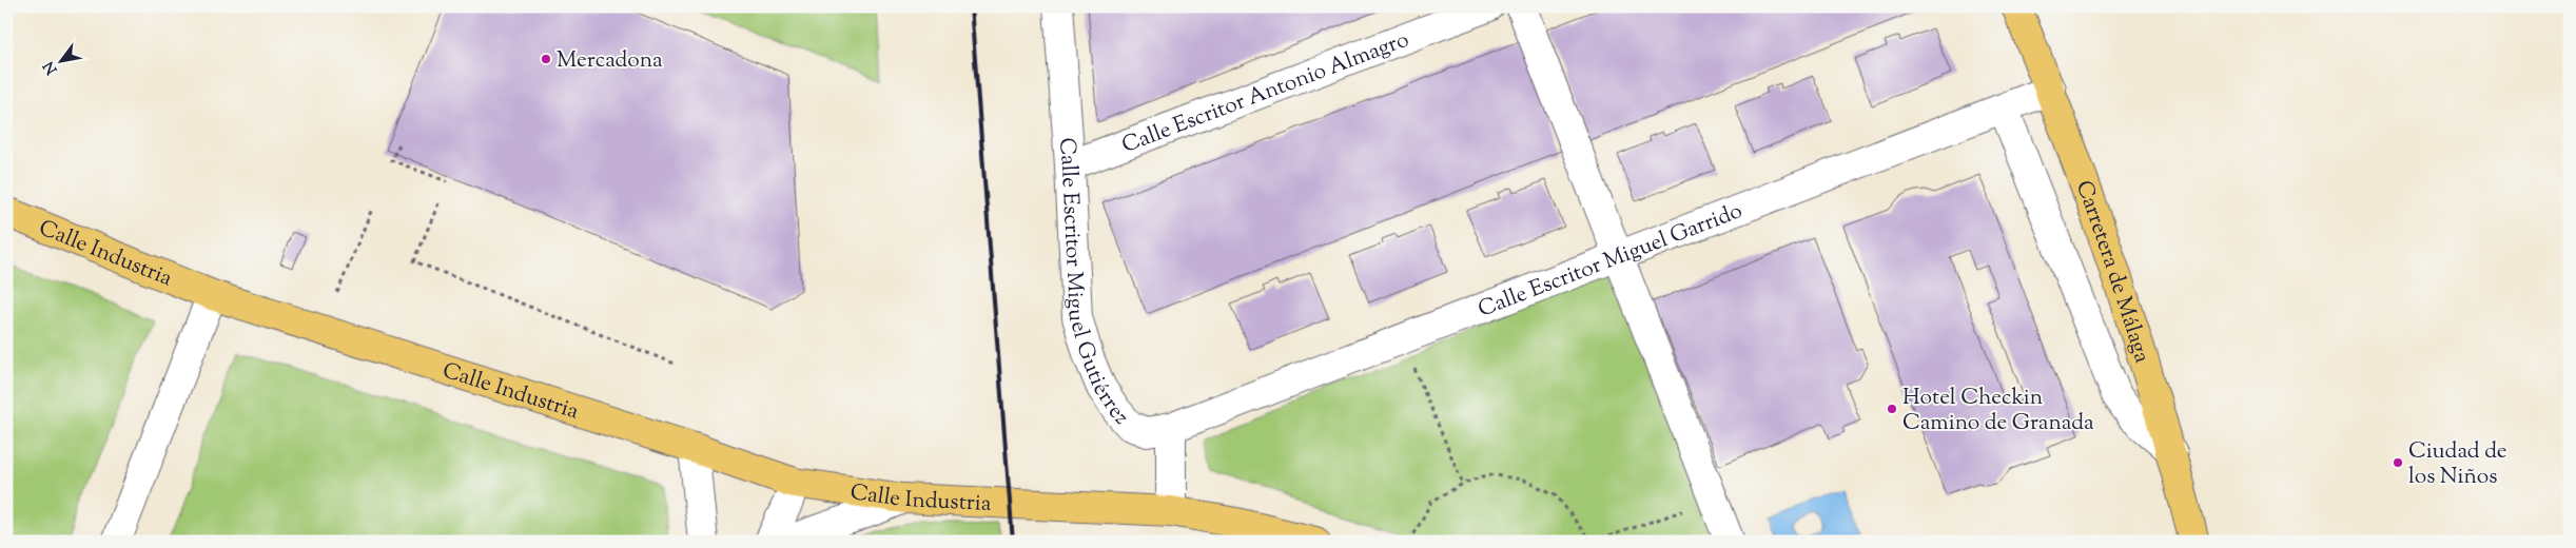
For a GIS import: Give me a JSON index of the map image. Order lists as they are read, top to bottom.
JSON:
{
  "streets": {
    "main road": ["Calle Industria", "Carretera de Málaga"],
    "street": ["Calle Escritor Antonio Almagro", "Calle Escritor Miguel Garrido", "Calle Escritor Miguel Gutiérrez"]
  },
  "crossings": [
    ["Calle Escritor Antonio Almagro", "Calle Escritor Miguel Gutiérrez"],
    ["Calle Industria", "Calle Escritor Miguel Gutiérrez"],
    ["Calle Escritor Miguel Garrido", "Carretera de Málaga"],
    ["Calle Escritor Miguel Garrido", "Calle Escritor Miguel Gutiérrez"]
  ],
  "places": ["Mercadona", "Hotel Checkin Camino de Granada", "Ciudad de los Niños"],
  "north": "bottom left"
}
